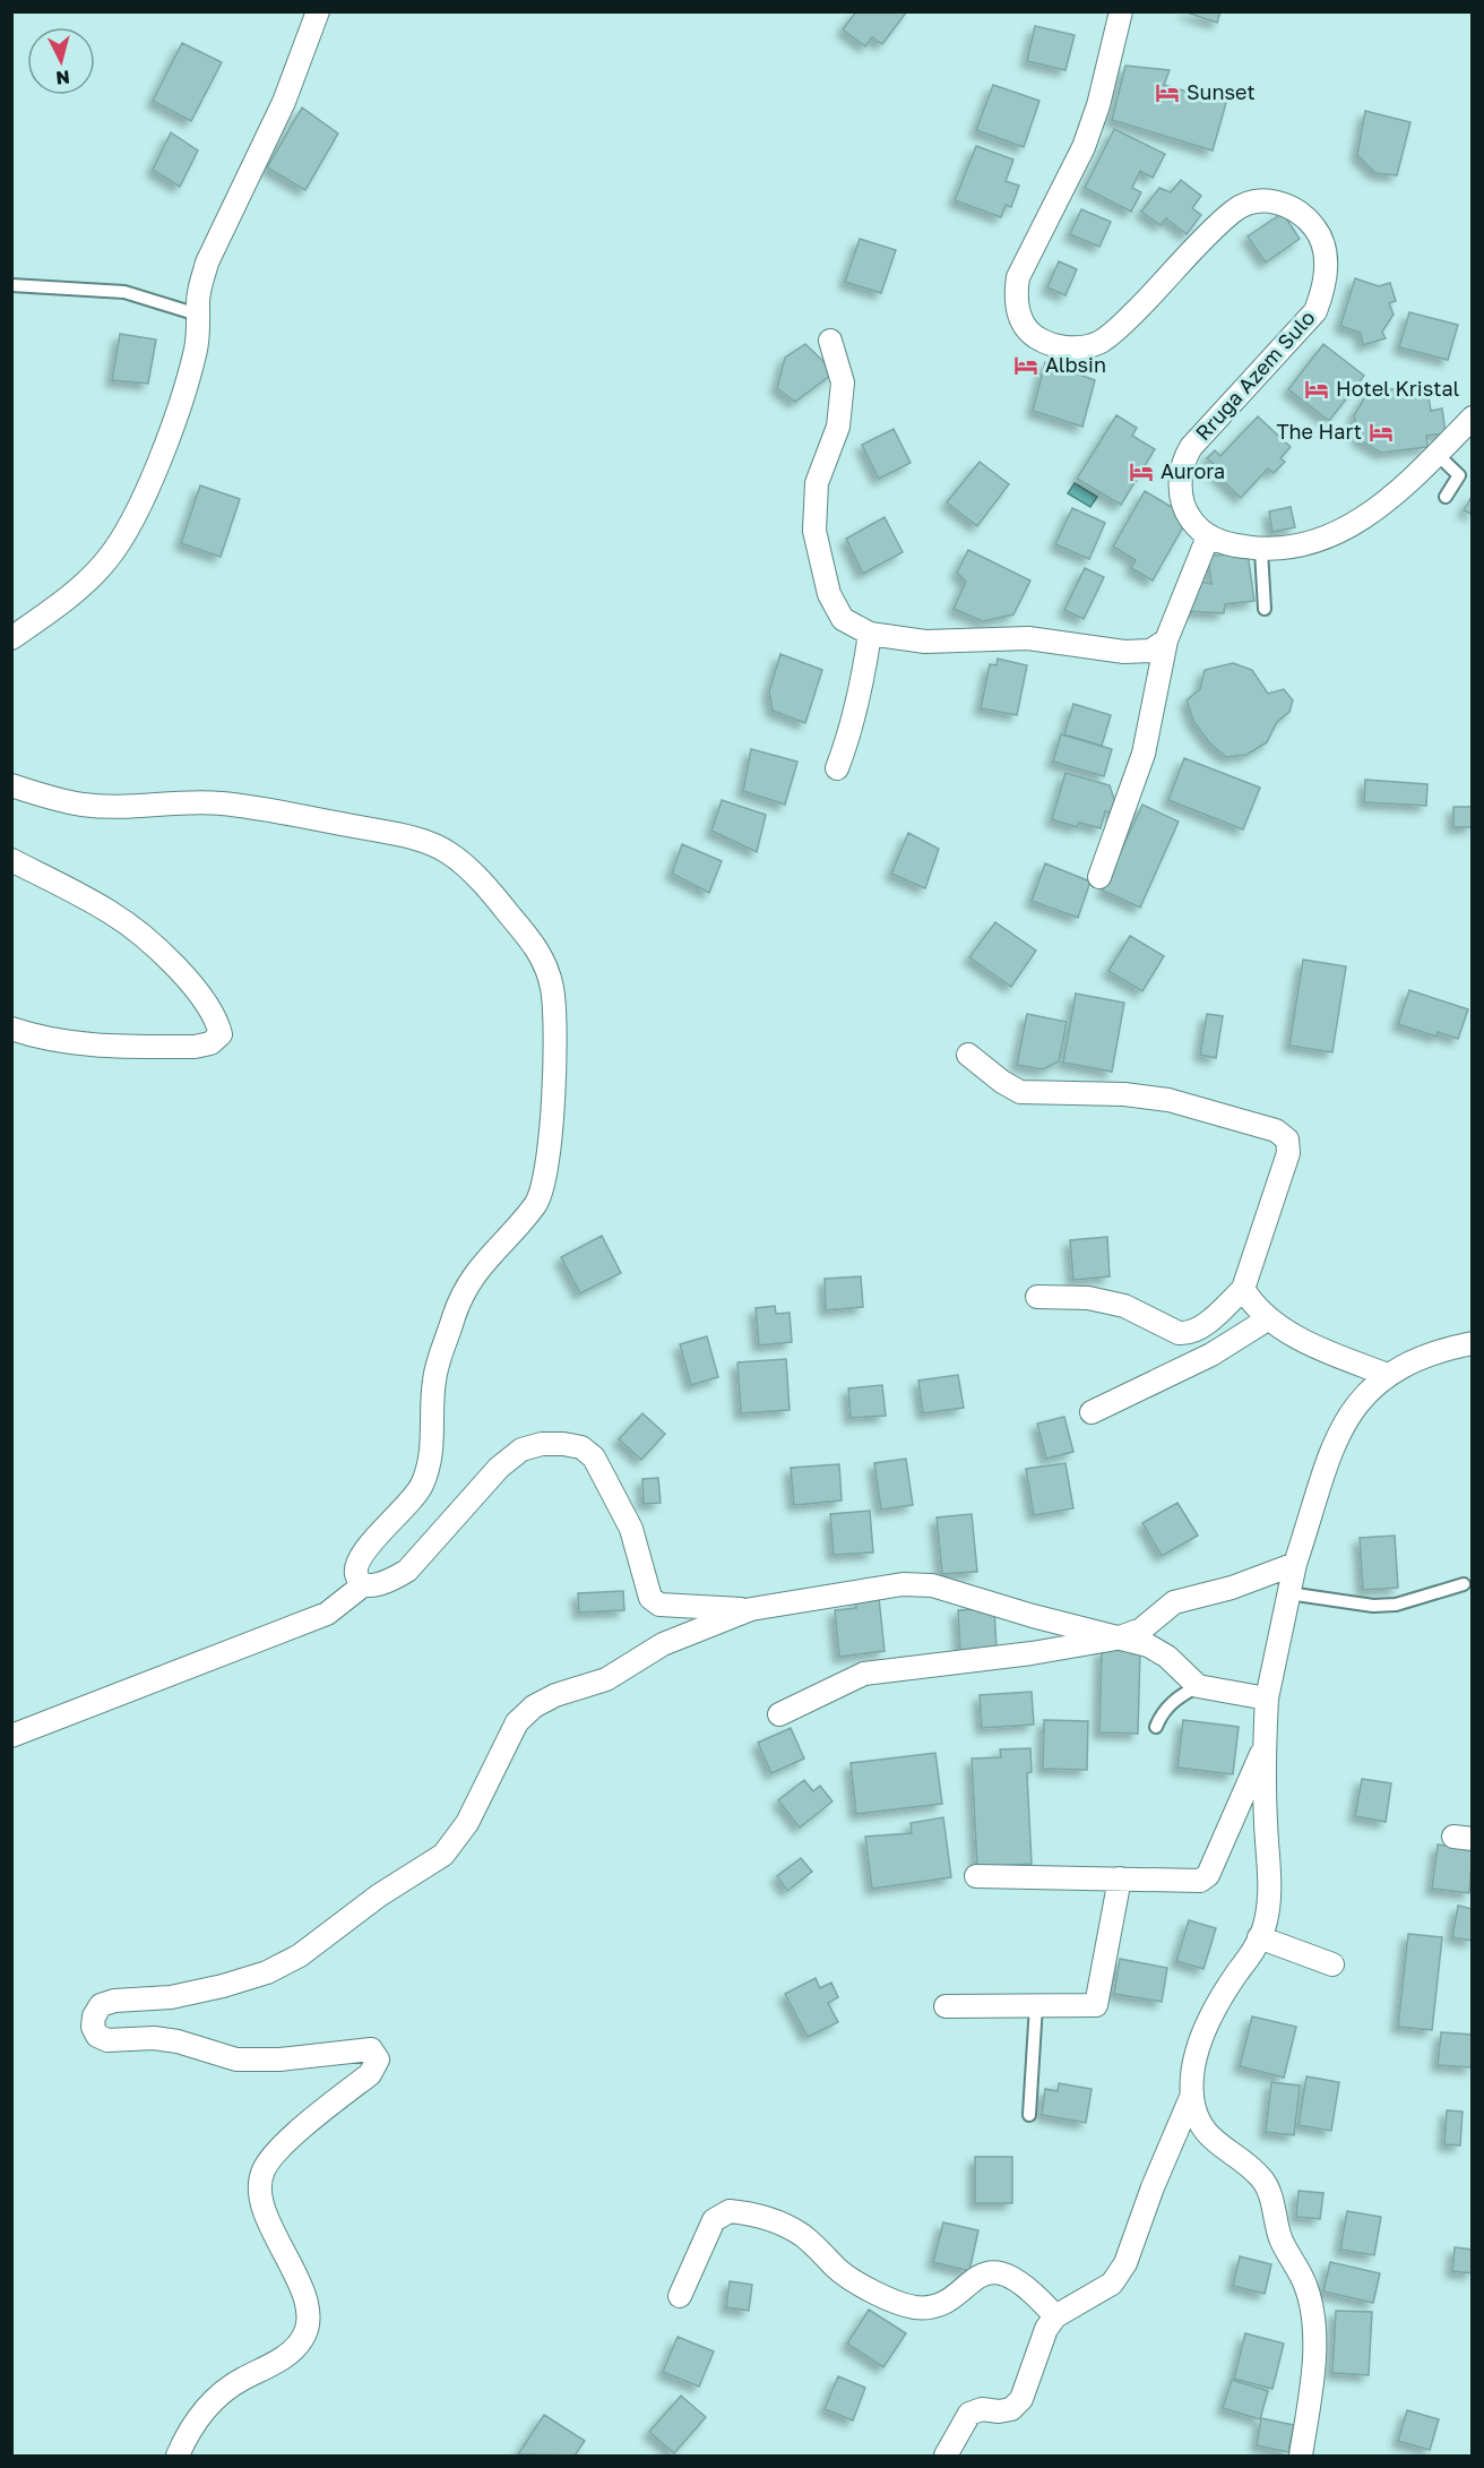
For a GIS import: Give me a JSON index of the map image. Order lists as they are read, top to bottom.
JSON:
{
  "streets": {
    "street": ["Rruga Azem Sulo"]
  },
  "places": {
    "hotel": [
      "Sunset",
      "Albsin",
      "Hotel Kristal",
      "The Hart",
      "Aurora"
    ]
  },
  "north": "bottom"
}
